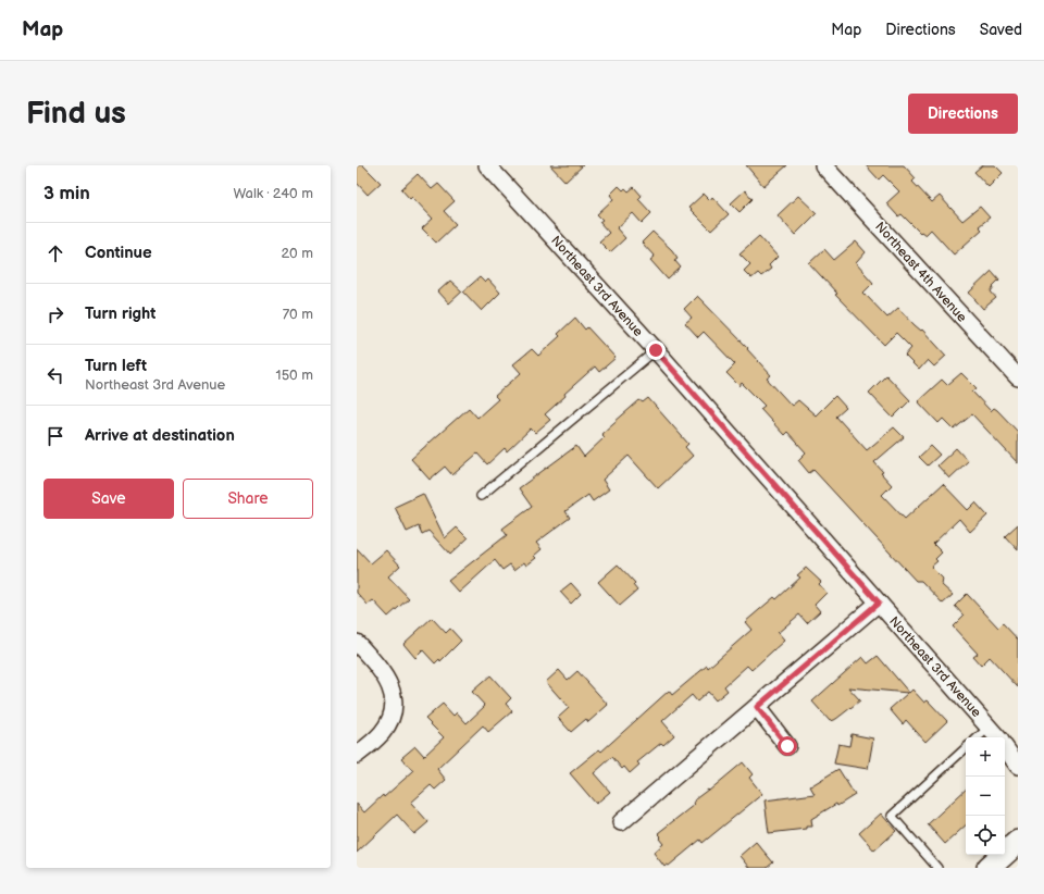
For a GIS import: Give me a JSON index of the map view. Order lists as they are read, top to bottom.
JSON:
{
  "streets": {
    "street": ["Northeast 4th Avenue", "Northeast 3rd Avenue"]
  },
  "page": {
    "header": "Map",
    "nav": ["Map", "Directions", "Saved"],
    "buttons": [
      "Directions",
      ["Save", "Share"]
    ],
    "title": "Find us",
    "heading": ["3 min", "Walk · 240 m"],
    "list": [
      ["Continue", "20 m"],
      ["Turn right", "70 m"],
      ["Turn left", "Northeast 3rd Avenue", "150 m"],
      "Arrive at destination"
    ],
    "map_buttons": ["+", "−"]
  }
}
